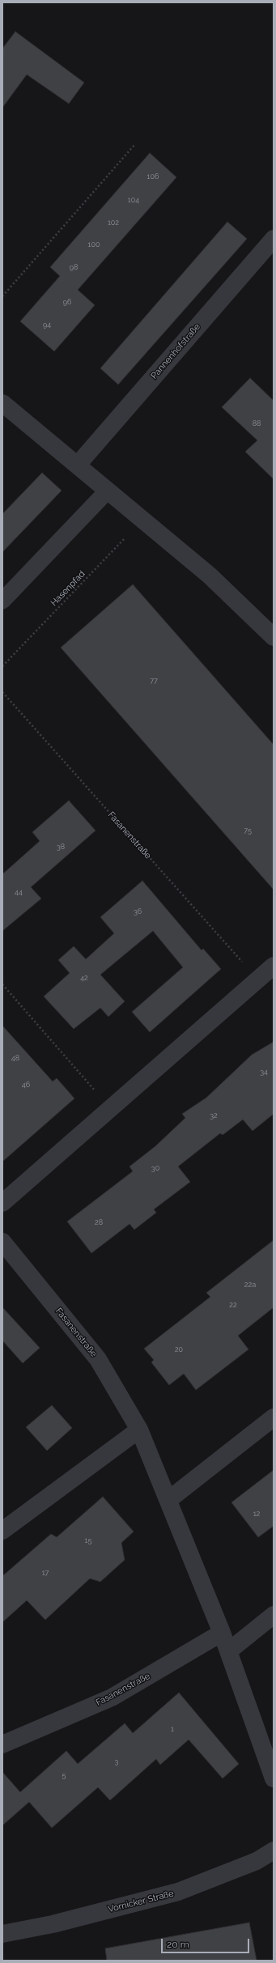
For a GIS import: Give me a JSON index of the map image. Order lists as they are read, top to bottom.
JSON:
{
  "streets": {
    "street": ["Pannenhofstraße", "Fasanenstraße", "Vornicker Straße"],
    "path": ["Hasenpfad"]
  },
  "house_numbers": [
    "106",
    "104",
    "102",
    "100",
    "98",
    "96",
    "94",
    "88",
    "77",
    "75",
    "38",
    "44",
    "36",
    "42",
    "48",
    "34",
    "46",
    "32",
    "30",
    "28",
    "22a",
    "22",
    "20",
    "12",
    "15",
    "17",
    "1",
    "3",
    "5"
  ],
  "scale_bar": "20 m"
}
